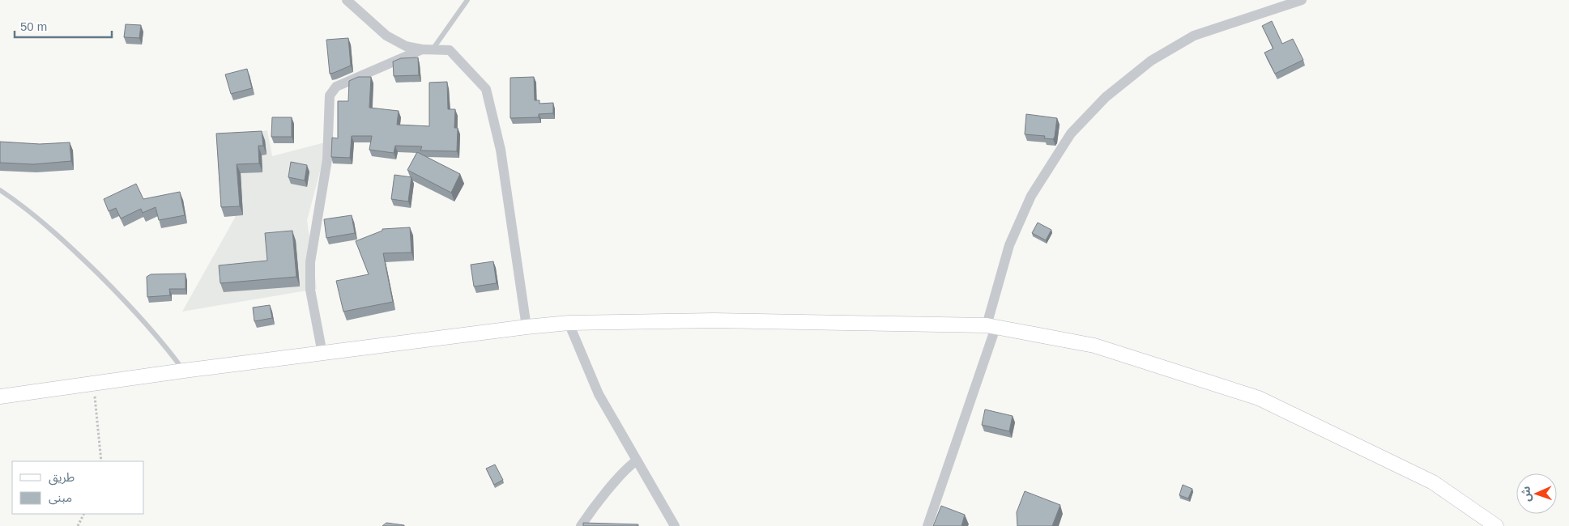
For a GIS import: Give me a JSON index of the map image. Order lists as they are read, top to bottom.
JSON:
{
  "legend": ["طريق", "مبنى"],
  "scale_bar": "50 m",
  "north": "left"
}
